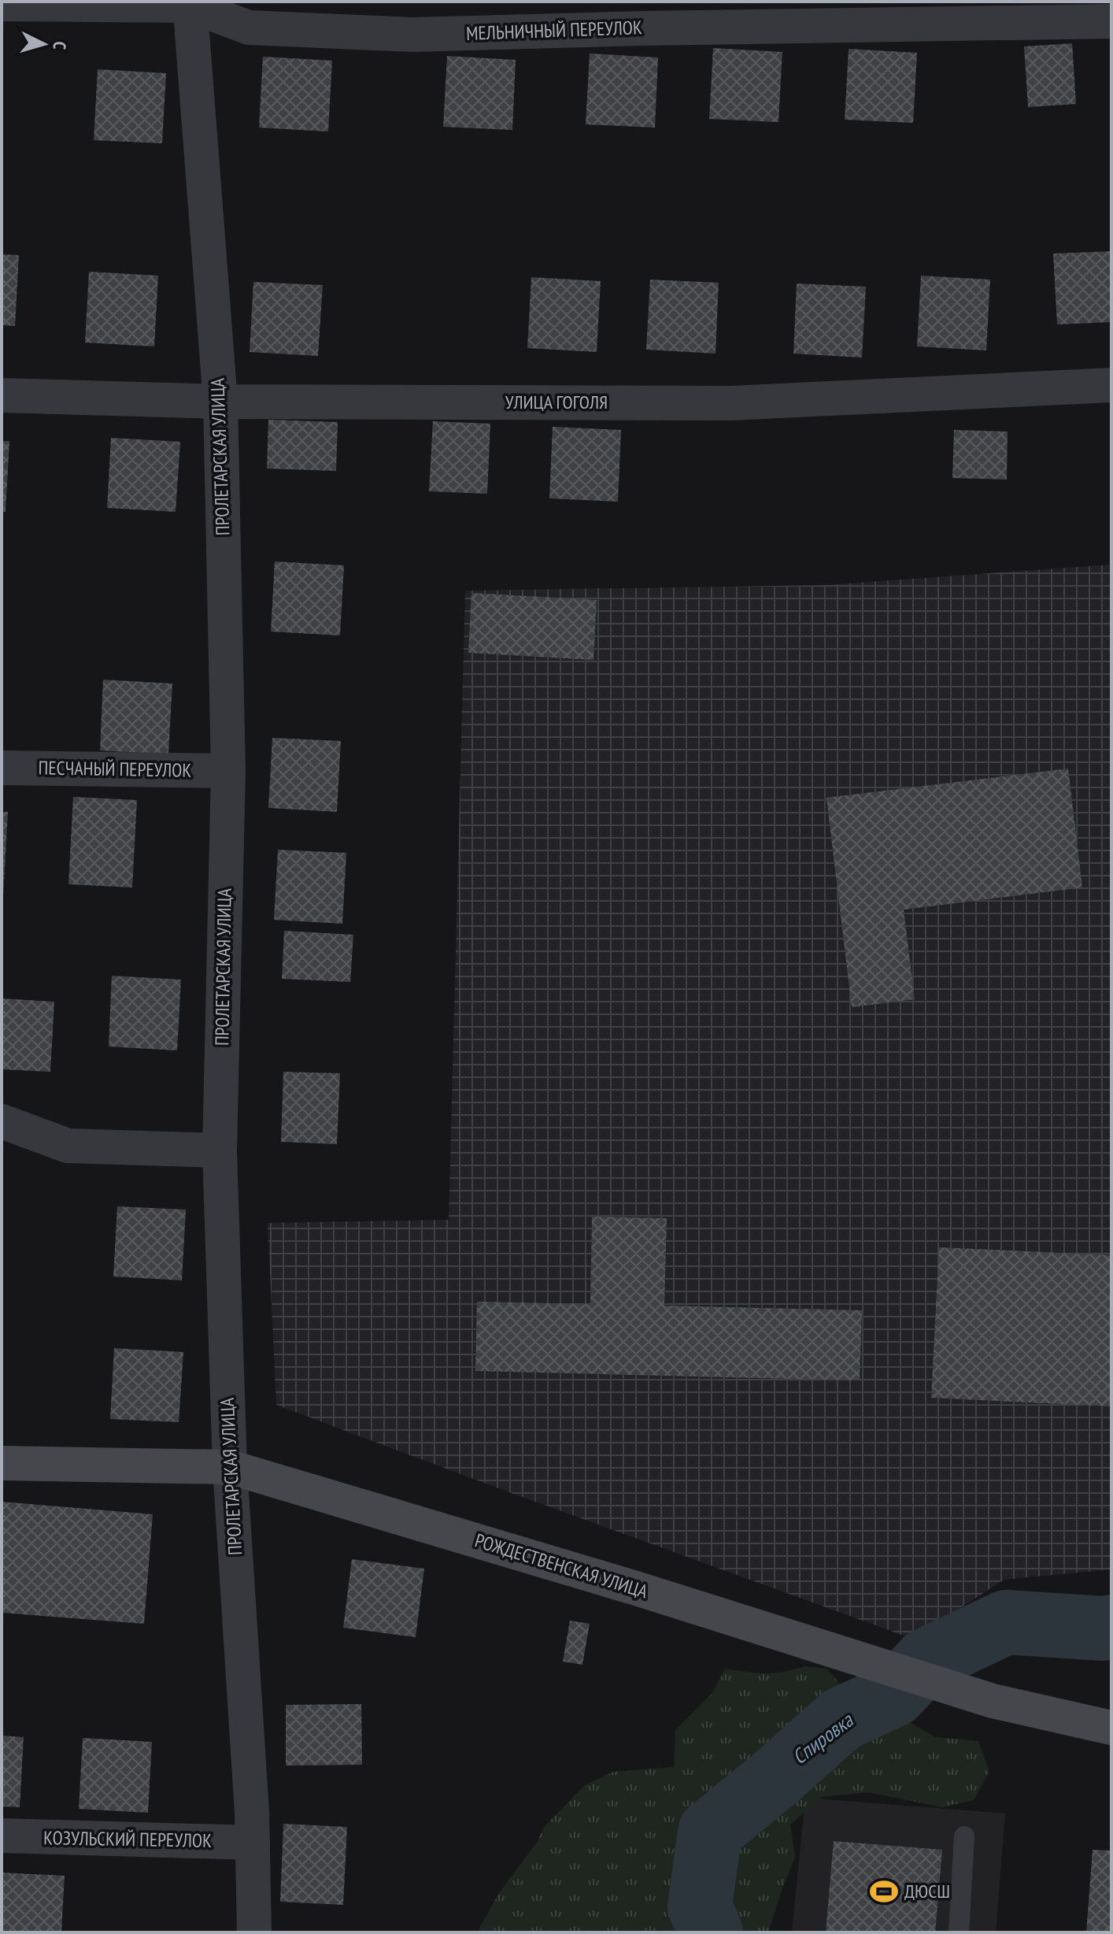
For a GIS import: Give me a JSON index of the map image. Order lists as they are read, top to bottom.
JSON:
{
  "streets": {
    "main road": ["РОЖДЕСТВЕНСКАЯ УЛИЦА"],
    "street": [
      "МЕЛЬНИЧНЫЙ ПЕРЕУЛОК",
      "УЛИЦА ГОГОЛЯ",
      "ПРОЛЕТАРСКАЯ УЛИЦА",
      "ПЕСЧАНЫЙ ПЕРЕУЛОК",
      "КОЗУЛЬСКИЙ ПЕРЕУЛОК"
    ]
  },
  "crossings": [
    ["МЕЛЬНИЧНЫЙ ПЕРЕУЛОК", "ПРОЛЕТАРСКАЯ УЛИЦА"],
    ["УЛИЦА ГОГОЛЯ", "ПРОЛЕТАРСКАЯ УЛИЦА"],
    ["ПРОЛЕТАРСКАЯ УЛИЦА", "ПЕСЧАНЫЙ ПЕРЕУЛОК"],
    ["ПРОЛЕТАРСКАЯ УЛИЦА", "РОЖДЕСТВЕНСКАЯ УЛИЦА"],
    ["ПРОЛЕТАРСКАЯ УЛИЦА", "КОЗУЛЬСКИЙ ПЕРЕУЛОК"]
  ],
  "water": ["Спировка"],
  "places": {
    "sports": ["ДЮСШ"]
  },
  "north": "right"
}
